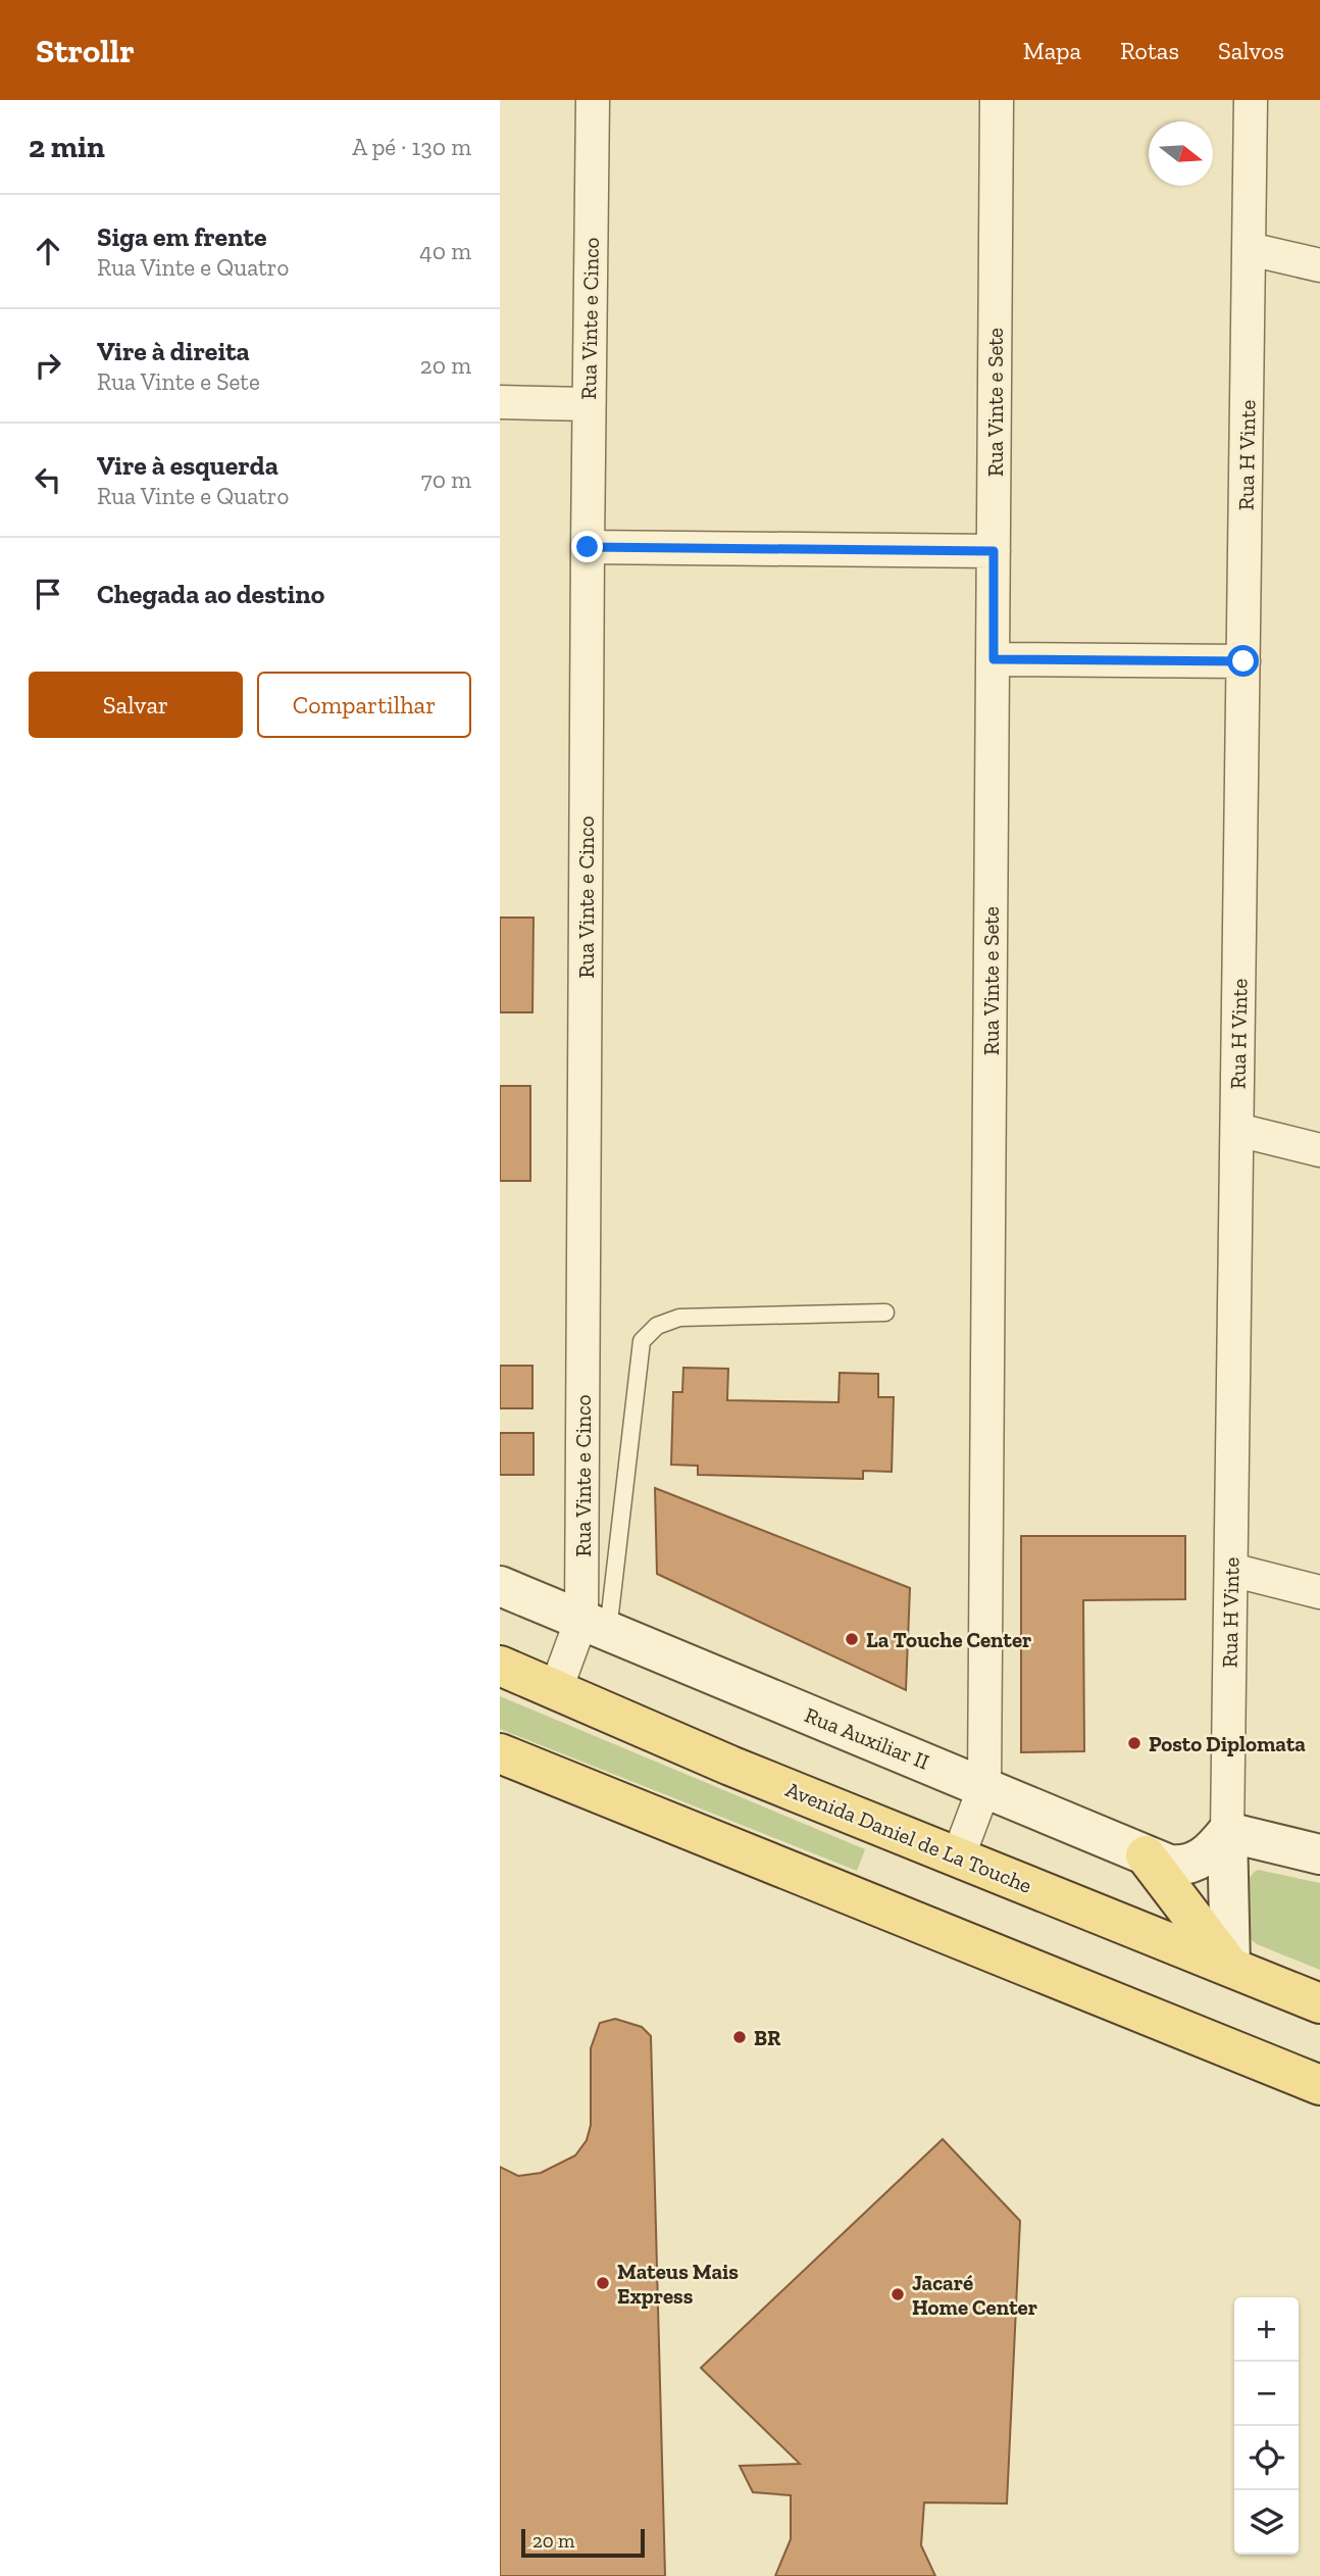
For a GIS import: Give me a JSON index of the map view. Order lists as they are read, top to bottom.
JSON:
{
  "streets": {
    "main road": ["Avenida Daniel de La Touche"],
    "street": [
      "Rua Vinte e Cinco",
      "Rua Vinte e Sete",
      "Rua H Vinte",
      "Rua Auxiliar II"
    ]
  },
  "crossings": [
    ["Rua Vinte e Cinco", "Rua Auxiliar II"],
    ["Rua Vinte e Cinco", "Avenida Daniel de La Touche"],
    ["Rua Vinte e Sete", "Rua Auxiliar II"],
    ["Rua Vinte e Sete", "Avenida Daniel de La Touche"],
    ["Rua H Vinte", "Rua Auxiliar II"],
    ["Rua H Vinte", "Avenida Daniel de La Touche"]
  ],
  "places": [
    "La Touche Center",
    "Posto Diplomata",
    "BR",
    "Mateus Mais Express",
    "Jacaré Home Center"
  ],
  "scale_bar": "20 m",
  "north": "right",
  "page": {
    "header": "Strollr",
    "nav": ["Mapa", "Rotas", "Salvos"],
    "heading": ["2 min", "A pé · 130 m"],
    "list": [
      ["Siga em frente", "Rua Vinte e Quatro", "40 m"],
      ["Vire à direita", "Rua Vinte e Sete", "20 m"],
      ["Vire à esquerda", "Rua Vinte e Quatro", "70 m"],
      "Chegada ao destino"
    ],
    "buttons": ["Salvar", "Compartilhar"],
    "map_buttons": ["+", "−"],
    "scale": "20 m"
  }
}
